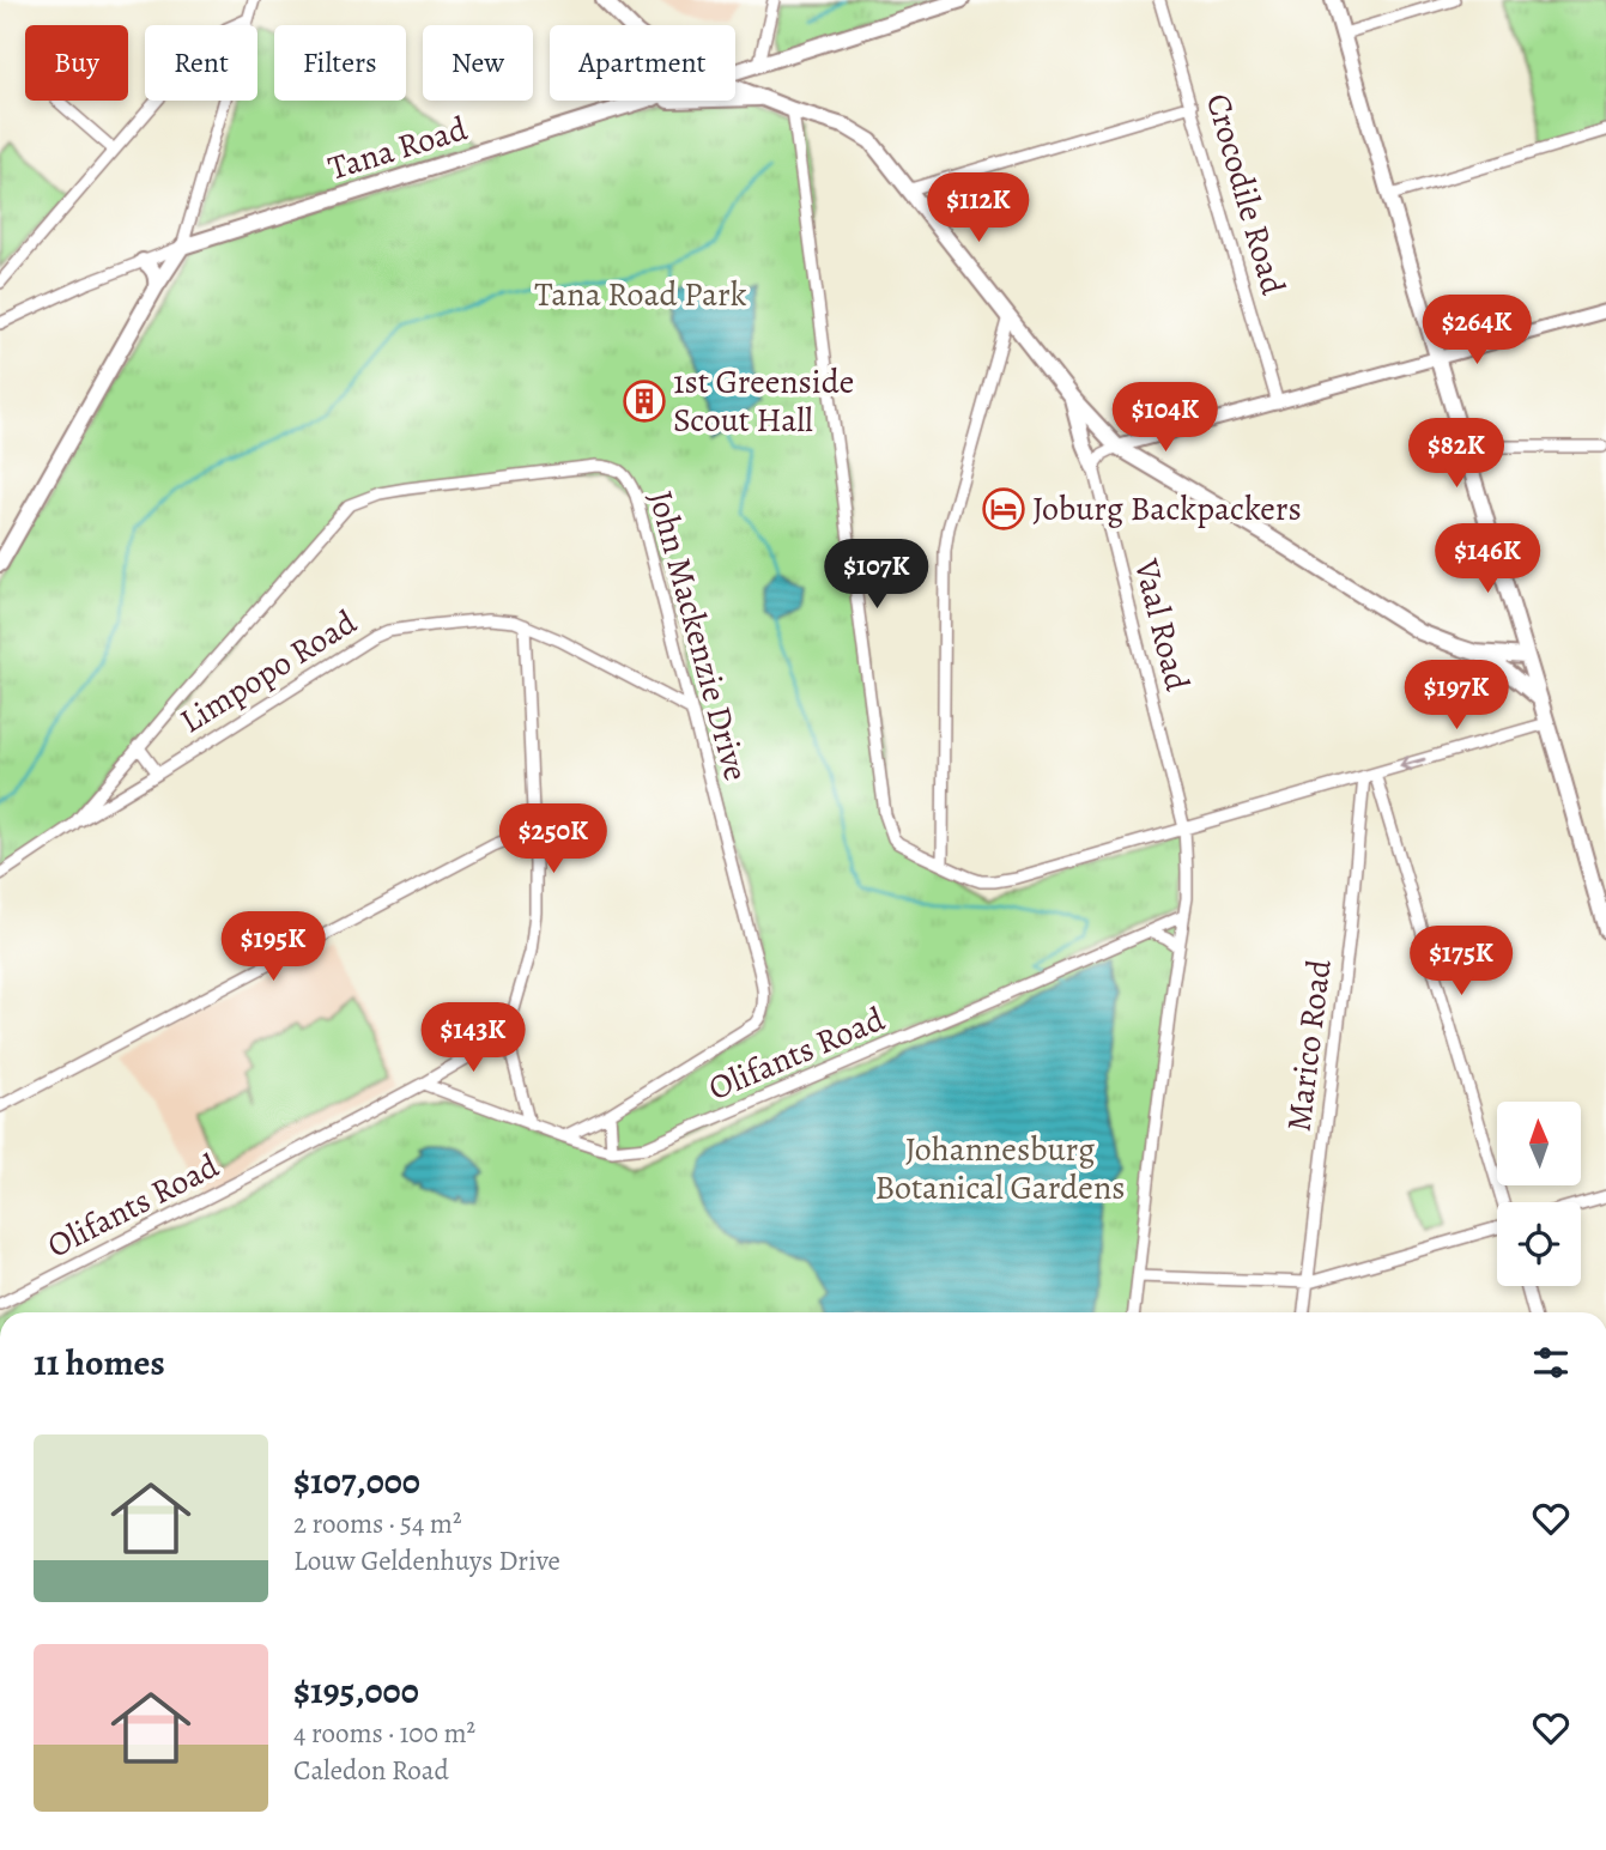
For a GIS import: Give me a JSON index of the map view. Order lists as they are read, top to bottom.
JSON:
{
  "streets": {
    "main road": ["Tana Road"],
    "street": [
      "Crocodile Road",
      "Vaal Road",
      "John Mackenzie Drive",
      "Limpopo Road",
      "Marico Road",
      "Olifants Road"
    ]
  },
  "crossings": [
    ["Vaal Road", "Olifants Road"],
    ["John Mackenzie Drive", "Limpopo Road"],
    ["John Mackenzie Drive", "Olifants Road"]
  ],
  "parks": ["Tana Road Park", "Johannesburg Botanical Gardens"],
  "places": {
    "building": ["1st Greenside Scout Hall"],
    "hotel": ["Joburg Backpackers"]
  },
  "north": "top",
  "page": {
    "chip": [
      "Buy",
      "Rent",
      "Filters",
      "New",
      "Apartment"
    ],
    "price": [
      "$112K",
      "$264K",
      "$104K",
      "$82K",
      "$146K",
      "$107K",
      "$197K",
      "$250K",
      "$195K",
      "$175K",
      "$143K"
    ],
    "heading": "11 homes",
    "list": [
      {
        "name": "$107,000",
        "note": "2 rooms · 54 m² · Louw Geldenhuys Drive"
      },
      {
        "name": "$195,000",
        "note": "4 rooms · 100 m² · Caledon Road"
      }
    ]
  }
}
